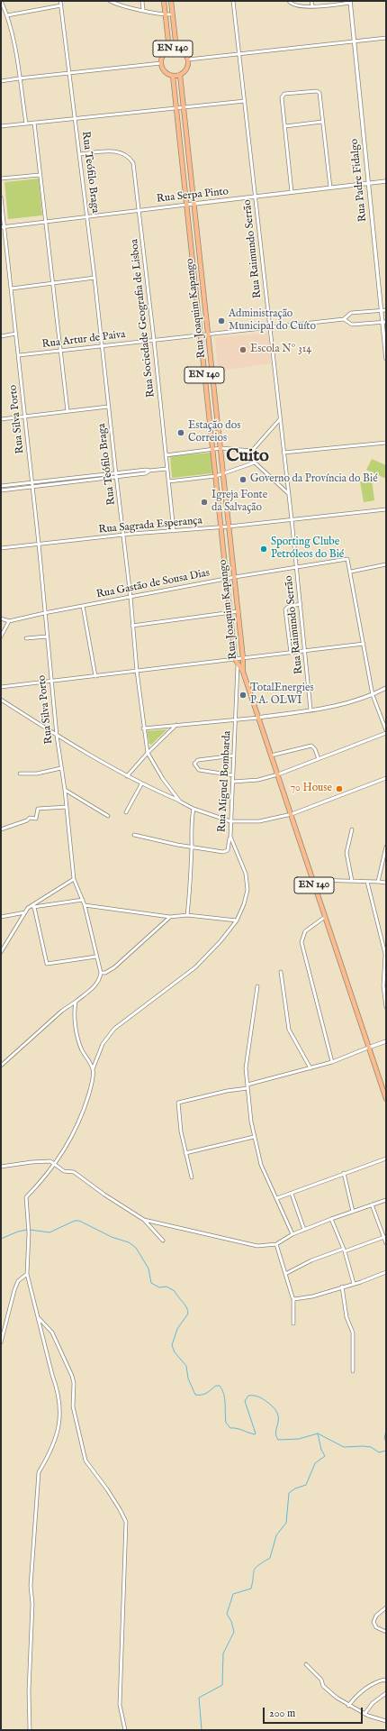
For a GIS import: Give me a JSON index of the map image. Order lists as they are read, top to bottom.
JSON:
{
  "streets": {
    "main road": ["EN 140", "Rua Joaquim Kapango"],
    "street": [
      "Rua Teófilo Braga",
      "Rua Padre Fidalgo",
      "Rua Serpa Pinto",
      "Rua Raimundo Serrão",
      "Rua Sociedade Geografia de Lisboa",
      "Rua Artur de Paiva",
      "Rua Silva Porto",
      "Rua Sagrada Esperança",
      "Rua Gastão de Sousa Dias",
      "Rua Miguel Bombarda"
    ]
  },
  "crossings": [
    ["EN 140", "Rua Teófilo Braga"],
    ["EN 140", "Rua Joaquim Kapango"],
    ["Rua Teófilo Braga", "Rua Serpa Pinto"],
    ["Rua Teófilo Braga", "Rua Sociedade Geografia de Lisboa"],
    ["Rua Teófilo Braga", "Rua Artur de Paiva"],
    ["Rua Teófilo Braga", "Rua Sagrada Esperança"],
    ["Rua Teófilo Braga", "Rua Gastão de Sousa Dias"],
    ["Rua Teófilo Braga", "Rua Miguel Bombarda"],
    ["Rua Padre Fidalgo", "Rua Serpa Pinto"],
    ["Rua Serpa Pinto", "Rua Raimundo Serrão"],
    ["Rua Serpa Pinto", "Rua Joaquim Kapango"],
    ["Rua Serpa Pinto", "Rua Sociedade Geografia de Lisboa"],
    ["Rua Serpa Pinto", "Rua Silva Porto"],
    ["Rua Raimundo Serrão", "Rua Artur de Paiva"],
    ["Rua Raimundo Serrão", "Rua Sagrada Esperança"],
    ["Rua Raimundo Serrão", "Rua Gastão de Sousa Dias"],
    ["Rua Joaquim Kapango", "Rua Artur de Paiva"],
    ["Rua Joaquim Kapango", "Rua Sagrada Esperança"],
    ["Rua Joaquim Kapango", "Rua Gastão de Sousa Dias"],
    ["Rua Joaquim Kapango", "Rua Miguel Bombarda"],
    ["Rua Sociedade Geografia de Lisboa", "Rua Artur de Paiva"],
    ["Rua Sociedade Geografia de Lisboa", "Rua Sagrada Esperança"],
    ["Rua Artur de Paiva", "Rua Silva Porto"],
    ["Rua Silva Porto", "Rua Sagrada Esperança"],
    ["Rua Silva Porto", "Rua Gastão de Sousa Dias"]
  ],
  "districts": ["Cuito"],
  "places": [
    "Administração Municipal do Cuíto",
    "Escola Nº 314",
    "Estação dos Correios",
    "Governo da Província do Bié",
    "Igreja Fonte da Salvação",
    "Sporting Clube Petróleos do Bié",
    "TotalEnergies P.A. OLWI",
    "70 House"
  ],
  "scale_bar": "200 m"
}
